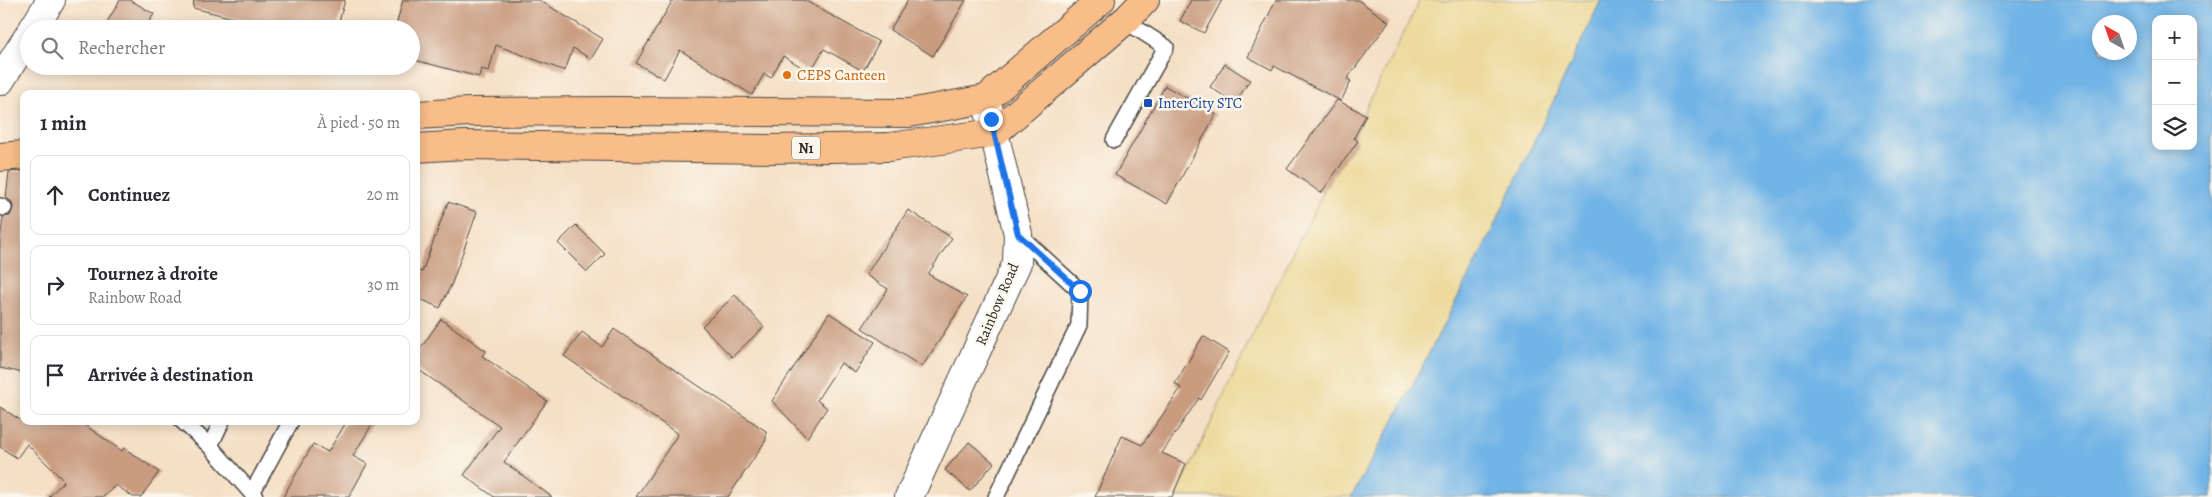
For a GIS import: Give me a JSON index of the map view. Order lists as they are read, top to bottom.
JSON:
{
  "streets": {
    "highway": ["N1"],
    "street": ["Rainbow Road"]
  },
  "crossings": [
    ["N1", "Rainbow Road"]
  ],
  "places": {
    "other": ["CEPS Canteen"],
    "transit": ["InterCity STC"]
  },
  "north": "top left",
  "page": {
    "map_buttons": ["+", "−"],
    "search": "Rechercher",
    "heading": ["1 min", "À pied · 50 m"],
    "list": [
      ["Continuez", "20 m"],
      ["Tournez à droite", "Rainbow Road", "30 m"],
      "Arrivée à destination"
    ]
  }
}
